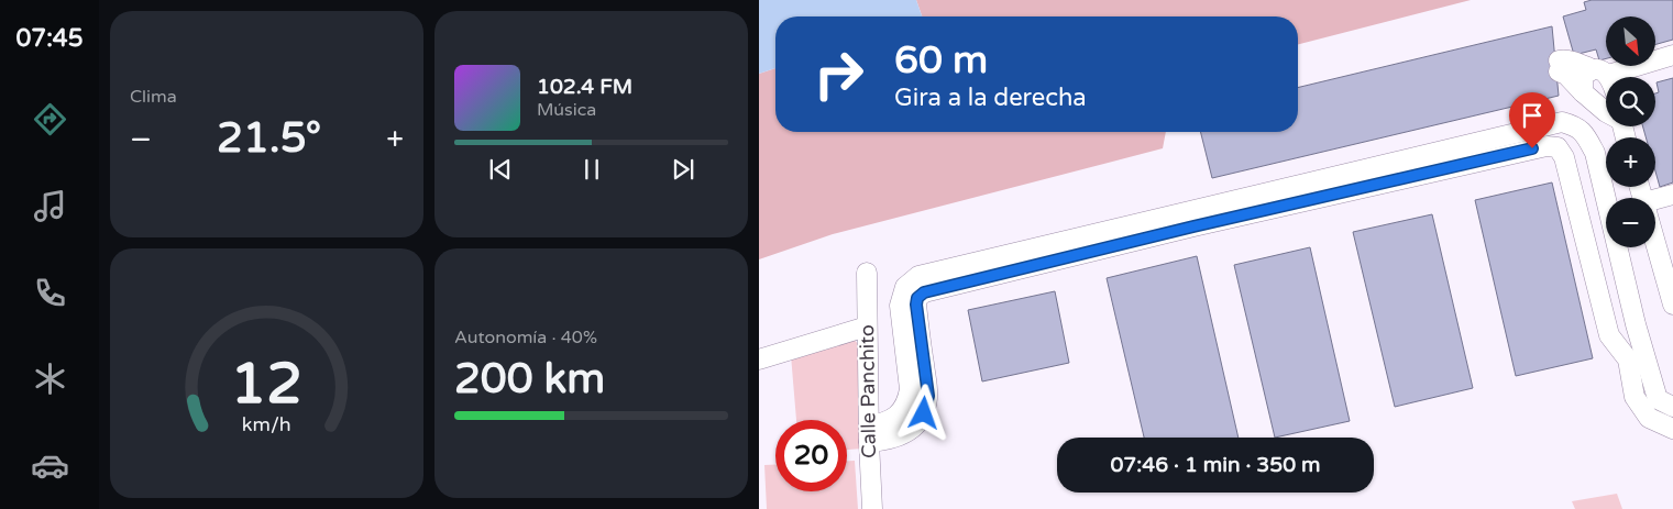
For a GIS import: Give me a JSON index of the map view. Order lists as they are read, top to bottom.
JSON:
{
  "streets": {
    "street": ["Calle Panchito"]
  },
  "north": "bottom right",
  "page": {
    "tabs": "07:45",
    "tile": [
      "Clima",
      ["Autonomía · 40%", "200 km"]
    ],
    "map_buttons": ["+", "−"],
    "turn": ["60 m", "Gira a la derecha"],
    "song": ["102.4 FM", "Música"],
    "heat": ["−", "21.5°", "+"],
    "limit": "20",
    "trip": "07:46 · 1 min · 350 m",
    "gauge": ["12", "km/h"]
  }
}
